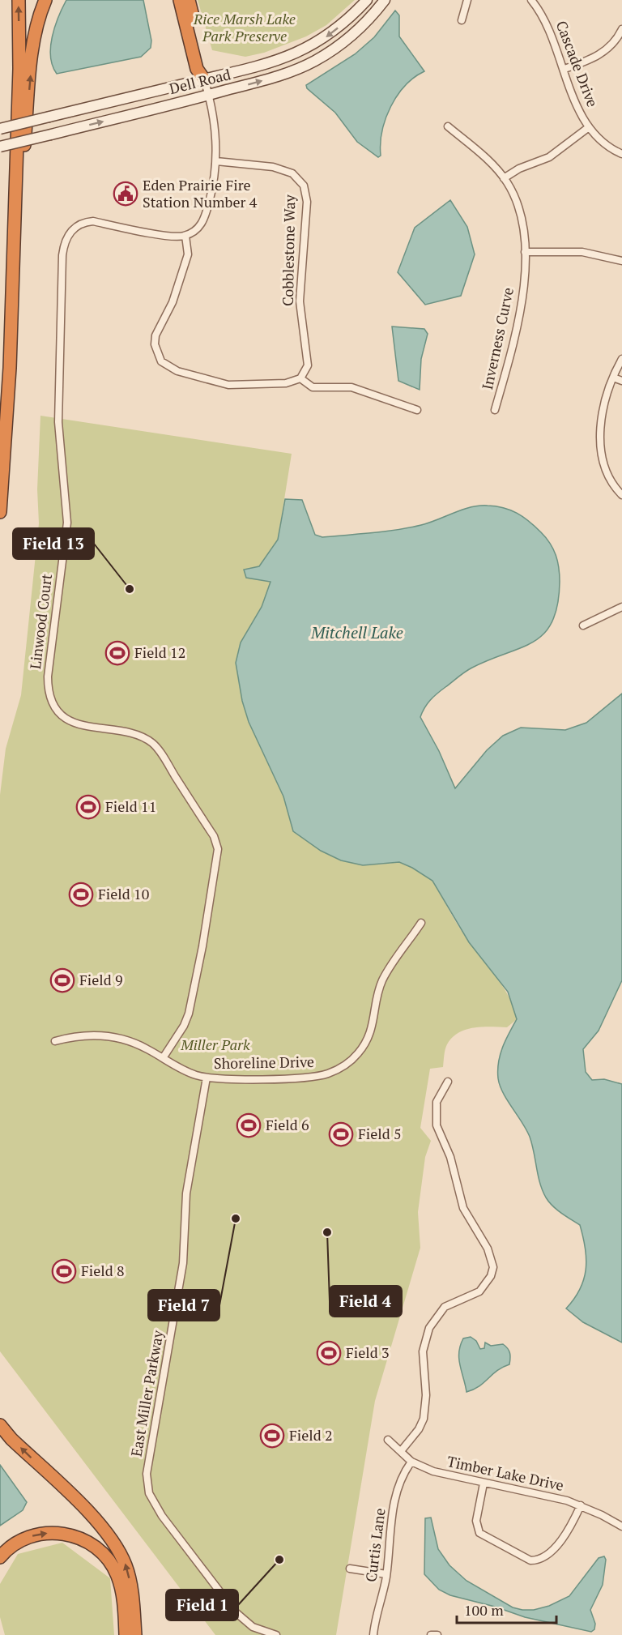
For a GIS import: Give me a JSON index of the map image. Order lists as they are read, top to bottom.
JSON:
{
  "streets": {
    "main road": ["Dell Road"],
    "street": [
      "Cascade Drive",
      "Cobblestone Way",
      "Inverness Curve",
      "Linwood Court",
      "Shoreline Drive",
      "East Miller Parkway",
      "Timber Lake Drive",
      "Curtis Lane"
    ]
  },
  "crossings": [
    ["Linwood Court", "Shoreline Drive"],
    ["Shoreline Drive", "East Miller Parkway"],
    ["Timber Lake Drive", "Curtis Lane"]
  ],
  "water": ["Mitchell Lake"],
  "parks": ["Rice Marsh Lake Park Preserve", "Miller Park"],
  "places": {
    "public building": ["Eden Prairie Fire Station Number 4"],
    "other": [
      "Field 13",
      "Field 7",
      "Field 4",
      "Field 1"
    ],
    "sports": [
      "Field 12",
      "Field 11",
      "Field 10",
      "Field 9",
      "Field 6",
      "Field 5",
      "Field 8",
      "Field 3",
      "Field 2"
    ]
  },
  "scale_bar": "100 m"
}
